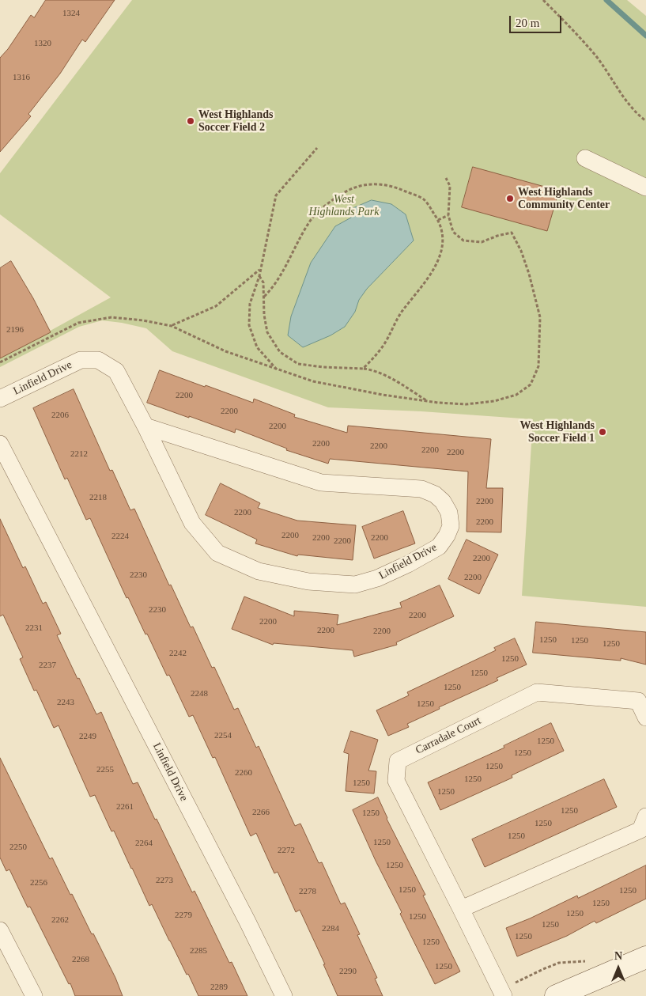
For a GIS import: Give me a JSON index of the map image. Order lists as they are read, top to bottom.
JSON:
{
  "streets": {
    "street": ["Linfield Drive", "Carradale Court"]
  },
  "parks": ["West Highlands Park"],
  "places": ["West Highlands Soccer Field 2", "West Highlands Community Center", "West Highlands Soccer Field 1"],
  "house_numbers": [
    "1324",
    "1320",
    "1316",
    "2196",
    "2200",
    "2200",
    "2206",
    "2200",
    "2200",
    "2200",
    "2200",
    "2200",
    "2212",
    "2218",
    "2200",
    "2200",
    "2200",
    "2200",
    "2224",
    "2200",
    "2200",
    "2200",
    "2200",
    "2230",
    "2200",
    "2230",
    "2200",
    "2200",
    "2231",
    "2200",
    "2200",
    "1250",
    "1250",
    "1250",
    "2242",
    "1250",
    "2237",
    "1250",
    "1250",
    "2248",
    "2243",
    "1250",
    "2254",
    "2249",
    "1250",
    "1250",
    "1250",
    "2255",
    "2260",
    "1250",
    "1250",
    "1250",
    "2261",
    "1250",
    "2266",
    "1250",
    "1250",
    "1250",
    "1250",
    "2264",
    "2250",
    "2272",
    "1250",
    "2273",
    "2256",
    "1250",
    "1250",
    "2278",
    "1250",
    "1250",
    "2279",
    "1250",
    "2262",
    "1250",
    "2284",
    "1250",
    "1250",
    "2285",
    "2268",
    "1250",
    "2290",
    "2289"
  ],
  "scale_bar": "20 m",
  "north": "top"
}
